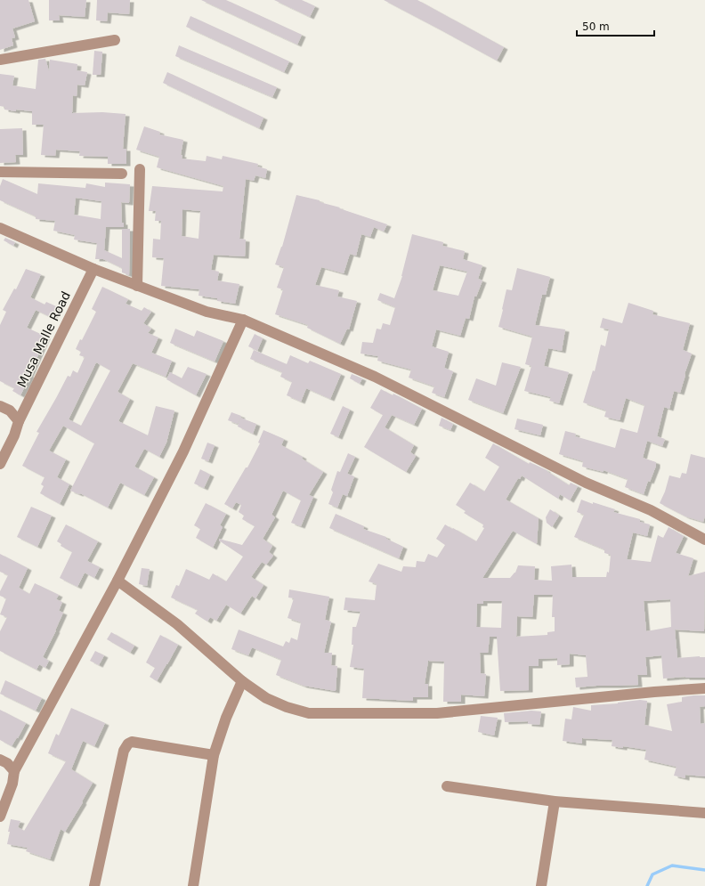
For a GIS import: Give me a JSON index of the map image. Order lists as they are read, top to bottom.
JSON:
{
  "streets": {
    "street": ["Musa Malle Road"]
  },
  "scale_bar": "50 m"
}
